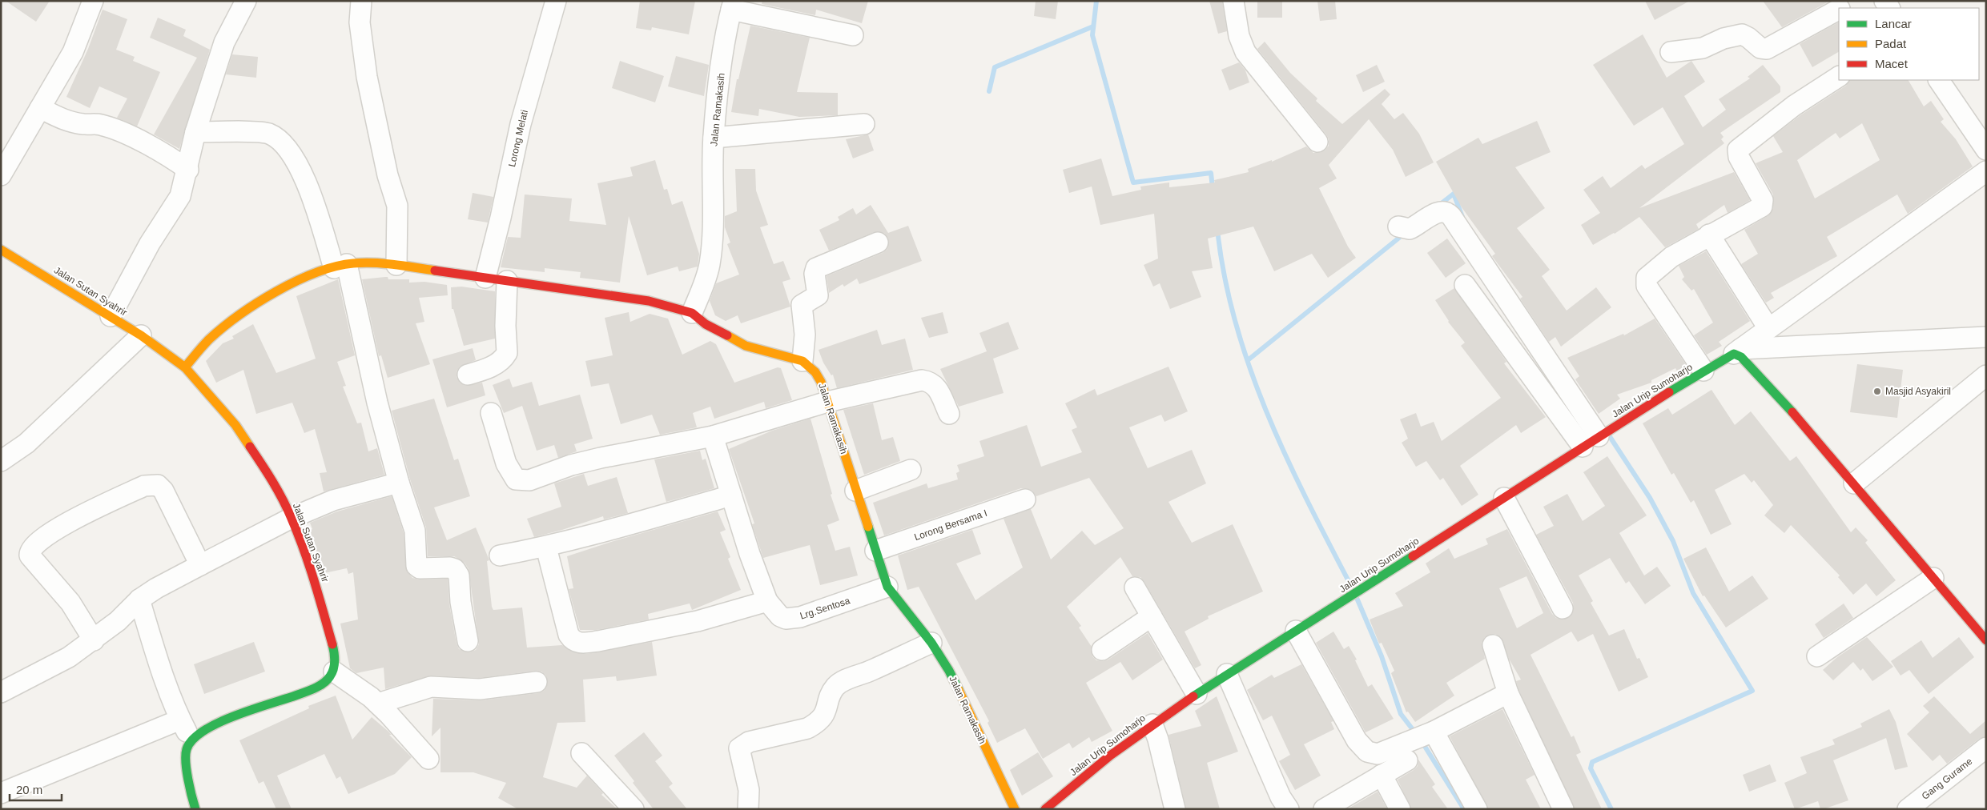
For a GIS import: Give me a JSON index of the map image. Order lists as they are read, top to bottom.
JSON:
{
  "streets": {
    "street": [
      "Jalan Ramakasih",
      "Lorong Melati",
      "Jalan Sutan Syahrir",
      "Jalan Urip Sumoharjo",
      "Lorong Bersama I",
      "Lrg.Sentosa",
      "Gang Gurame"
    ]
  },
  "crossings": [
    ["Jalan Ramakasih", "Lorong Bersama I"],
    ["Jalan Ramakasih", "Lrg.Sentosa"]
  ],
  "places": ["Masjid Asyakiril"],
  "legend": ["Lancar", "Padat", "Macet"],
  "scale_bar": "20 m"
}
